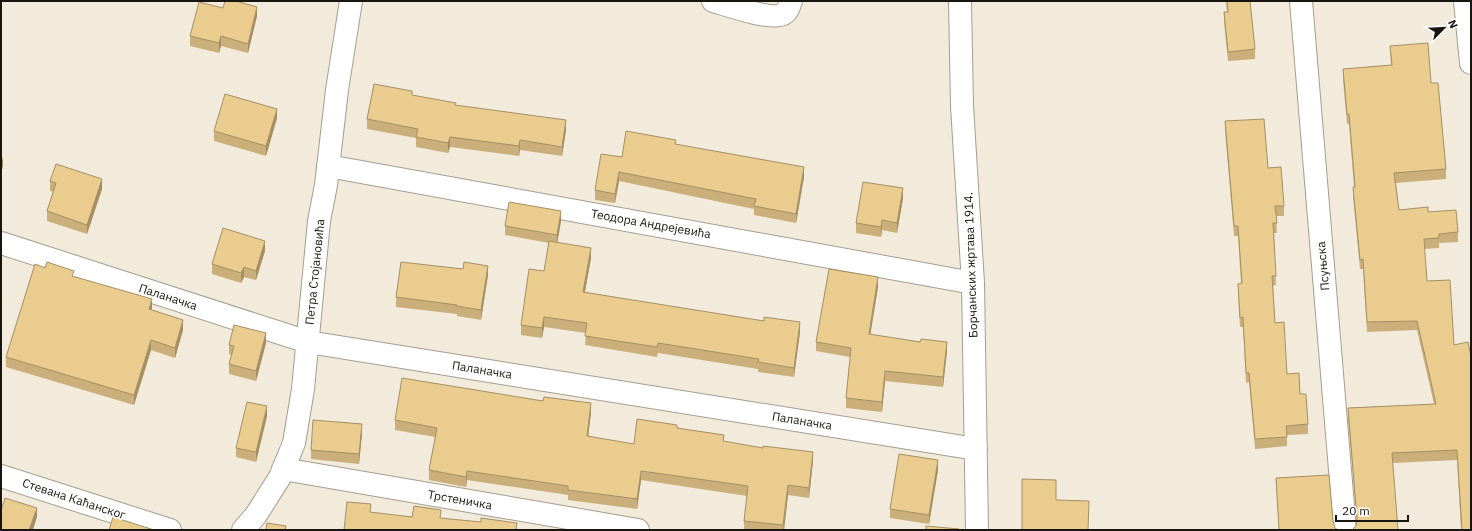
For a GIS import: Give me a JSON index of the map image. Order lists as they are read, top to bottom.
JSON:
{
  "streets": {
    "street": [
      "Теодора Андрејевића",
      "Борчанских жртава 1914.",
      "Псуњска",
      "Петра Стојановића",
      "Паланачка",
      "Стевана Каћанског",
      "Трстеничка"
    ]
  },
  "crossings": [
    ["Теодора Андрејевића", "Борчанских жртава 1914."],
    ["Теодора Андрејевића", "Петра Стојановића"],
    ["Борчанских жртава 1914.", "Паланачка"],
    ["Петра Стојановића", "Паланачка"],
    ["Петра Стојановића", "Трстеничка"]
  ],
  "scale_bar": "20 m",
  "north": "top right"
}
